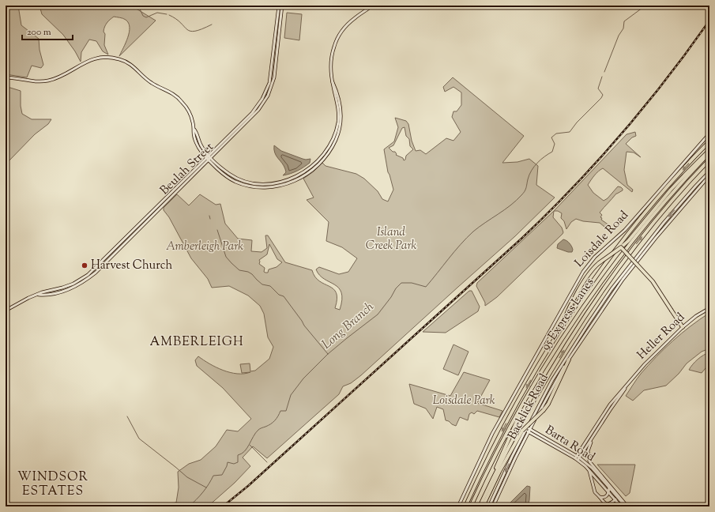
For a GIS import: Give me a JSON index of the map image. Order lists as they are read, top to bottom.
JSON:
{
  "streets": {
    "highway": ["95 Express Lanes"],
    "main road": [
      "Beulah Street",
      "Loisdale Road",
      "Heller Road",
      "Backlick Road",
      "Barta Road"
    ]
  },
  "crossings": [
    ["Heller Road", "Barta Road"],
    ["Backlick Road", "Barta Road"]
  ],
  "districts": ["AMBERLEIGH", "WINDSOR ESTATES"],
  "water": ["Long Branch"],
  "parks": ["Island Creek Park", "Amberleigh Park", "Loisdale Park"],
  "places": ["Harvest Church"],
  "scale_bar": "200 m"
}
